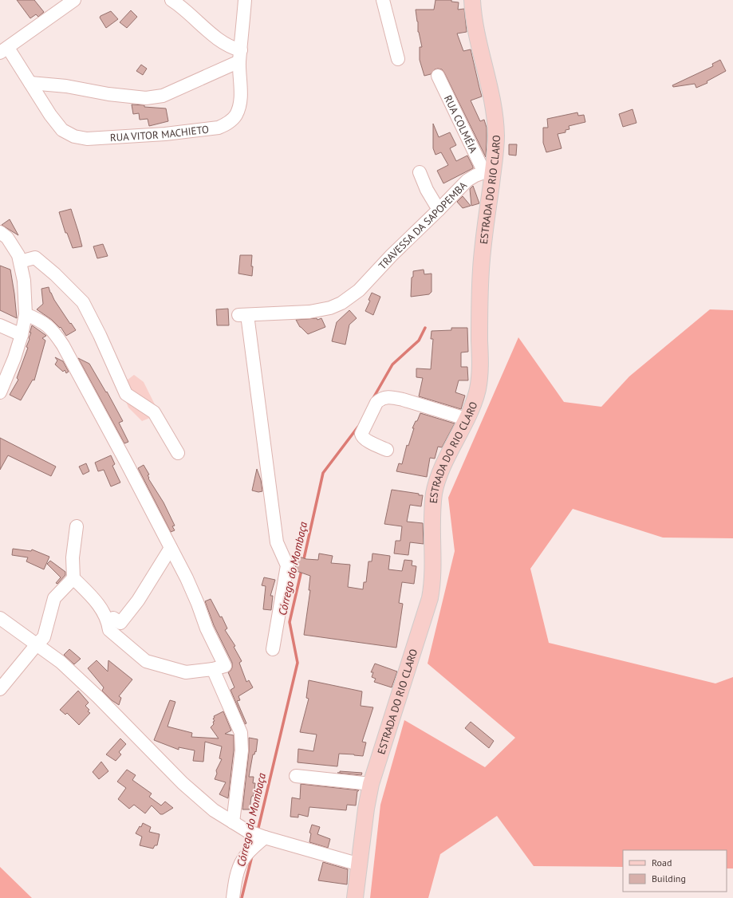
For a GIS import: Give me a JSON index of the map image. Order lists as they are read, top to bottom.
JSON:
{
  "streets": {
    "main road": ["ESTRADA DO RIO CLARO"],
    "street": ["RUA COLMÉIA", "RUA VITOR MACHIETO", "TRAVESSA DA SAPOPEMBA"]
  },
  "crossings": [
    ["RUA COLMÉIA", "ESTRADA DO RIO CLARO"],
    ["RUA COLMÉIA", "TRAVESSA DA SAPOPEMBA"],
    ["ESTRADA DO RIO CLARO", "TRAVESSA DA SAPOPEMBA"]
  ],
  "water": ["Córrego do Mombaça"],
  "legend": ["Road", "Building"]
}
